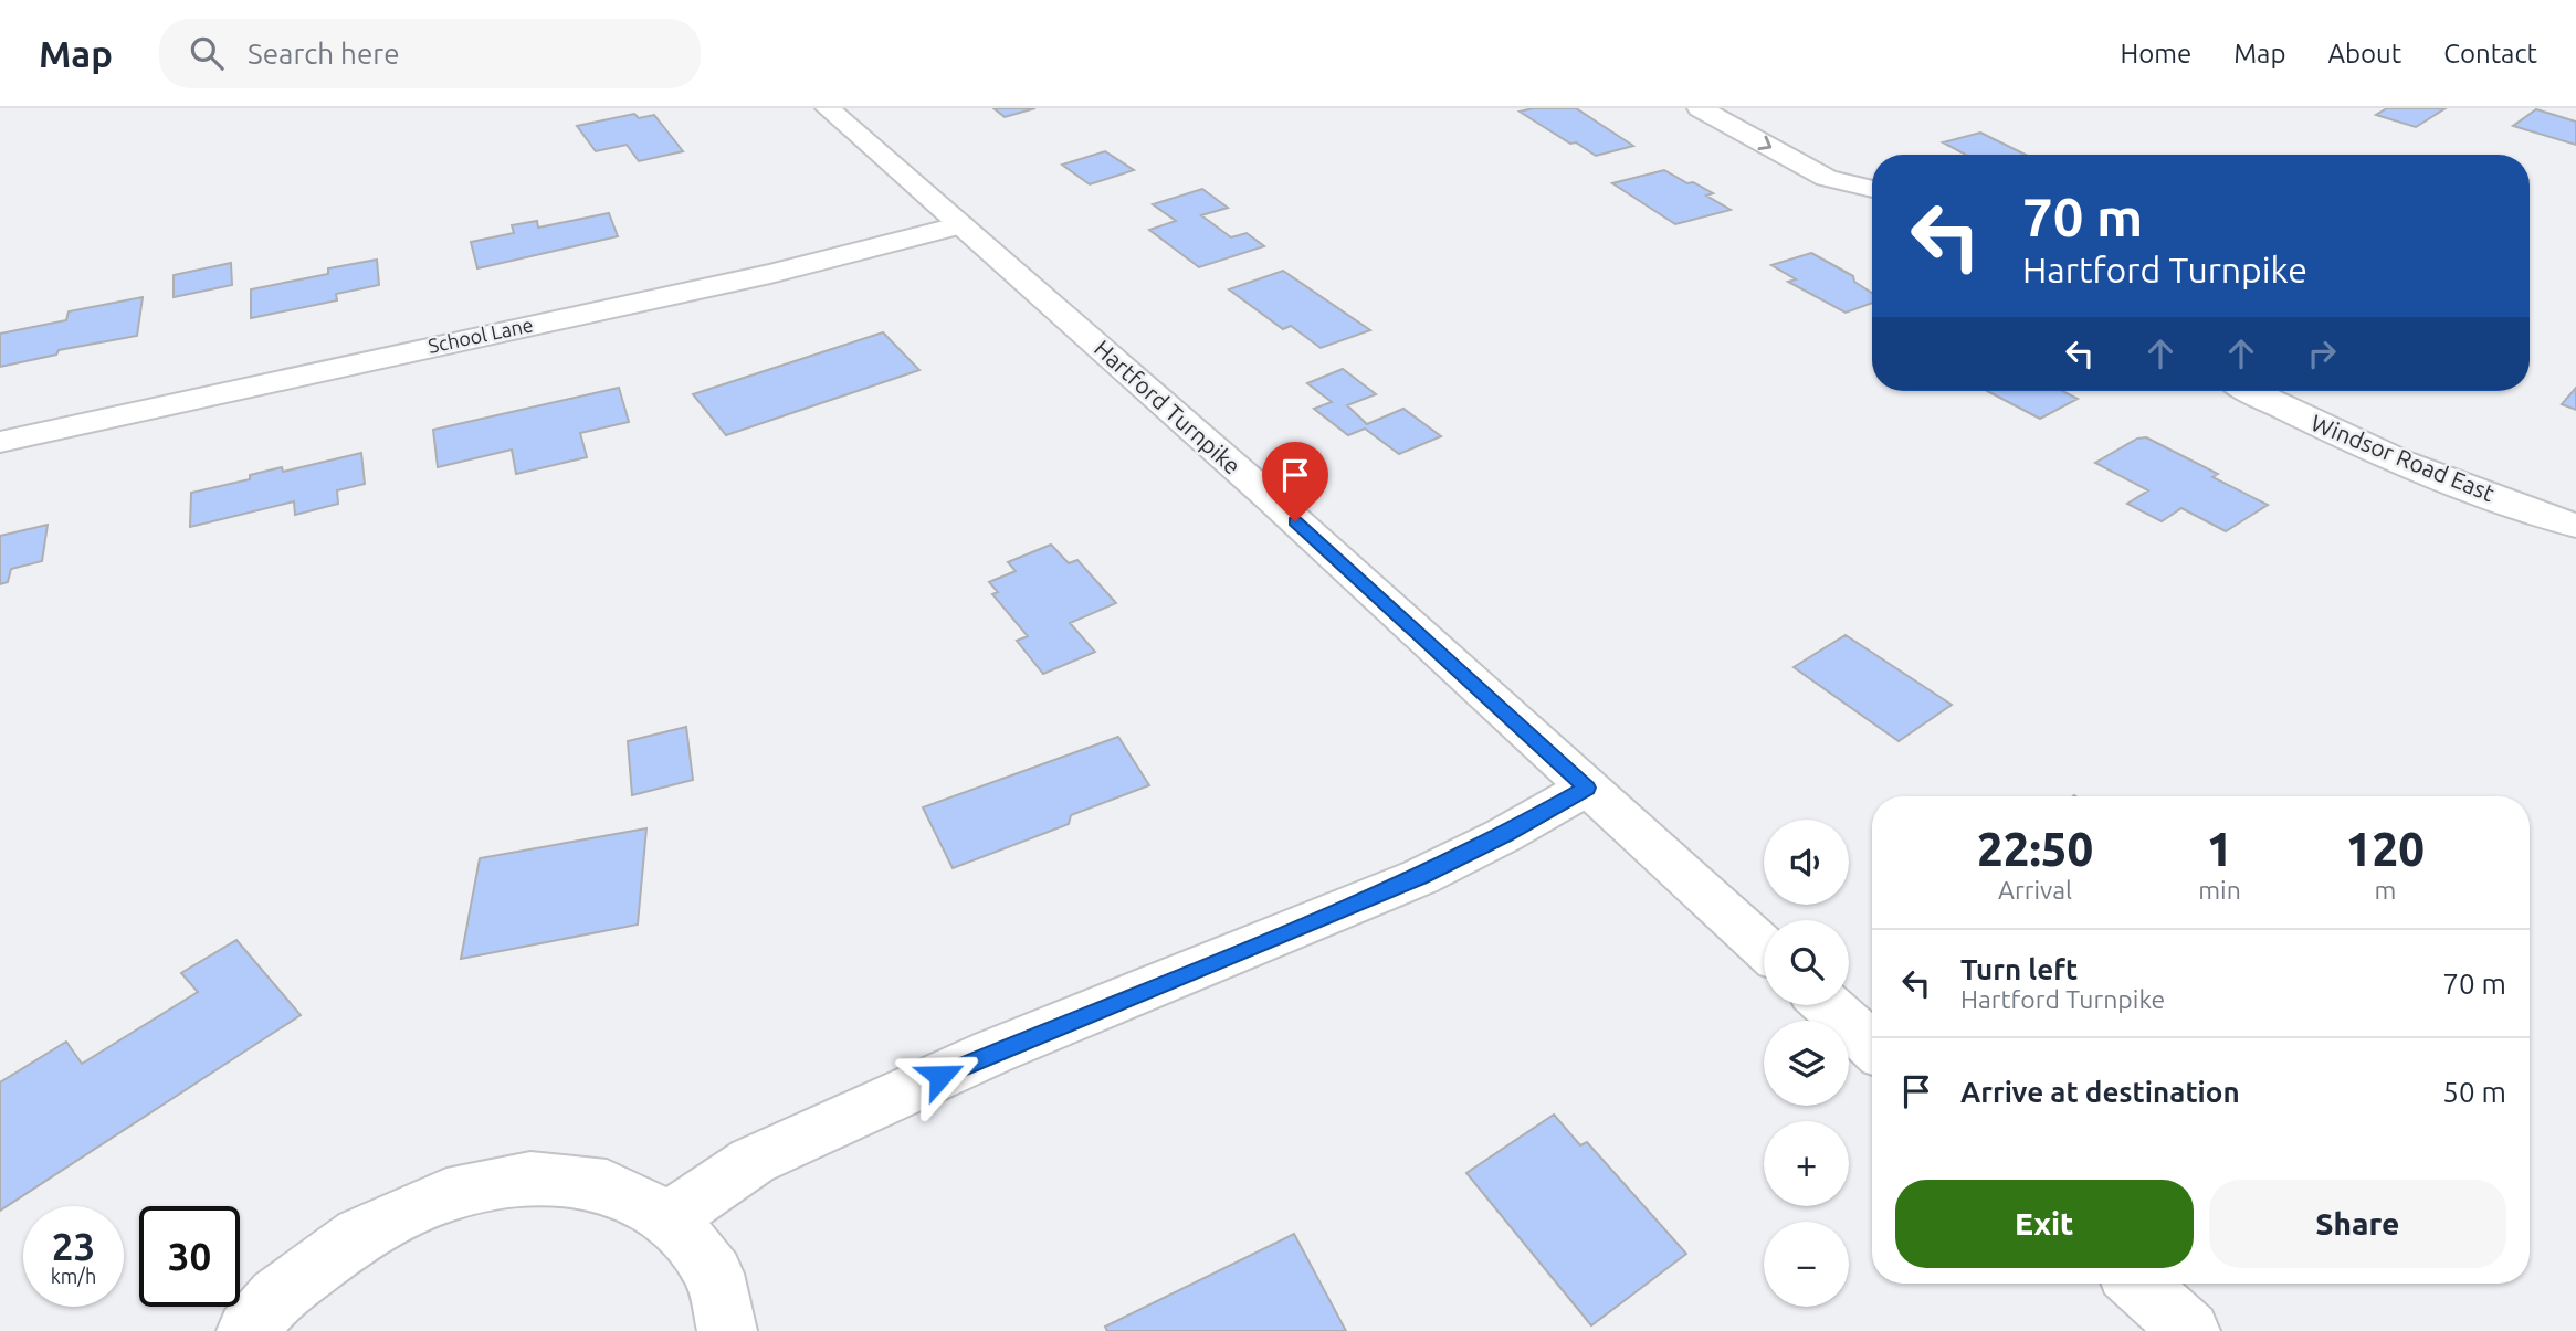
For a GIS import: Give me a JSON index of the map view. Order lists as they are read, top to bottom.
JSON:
{
  "streets": {
    "street": ["School Lane", "Hartford Turnpike", "Windsor Road East"]
  },
  "crossings": [
    ["School Lane", "Hartford Turnpike"]
  ],
  "page": {
    "header": "Map",
    "search": "Search here",
    "nav": [
      "Home",
      "Map",
      "About",
      "Contact"
    ],
    "turn": ["70 m", "Hartford Turnpike"],
    "eta": [
      "22:50",
      "Arrival",
      "1",
      "min",
      "120",
      "m"
    ],
    "map_buttons": ["+", "−"],
    "list": [
      {
        "name": "Turn left",
        "note": "Hartford Turnpike",
        "value": "70 m"
      },
      {
        "name": "Arrive at destination",
        "value": "50 m"
      }
    ],
    "buttons": ["Exit", "Share"],
    "speed": "23 km/h",
    "limit": "30"
  }
}
